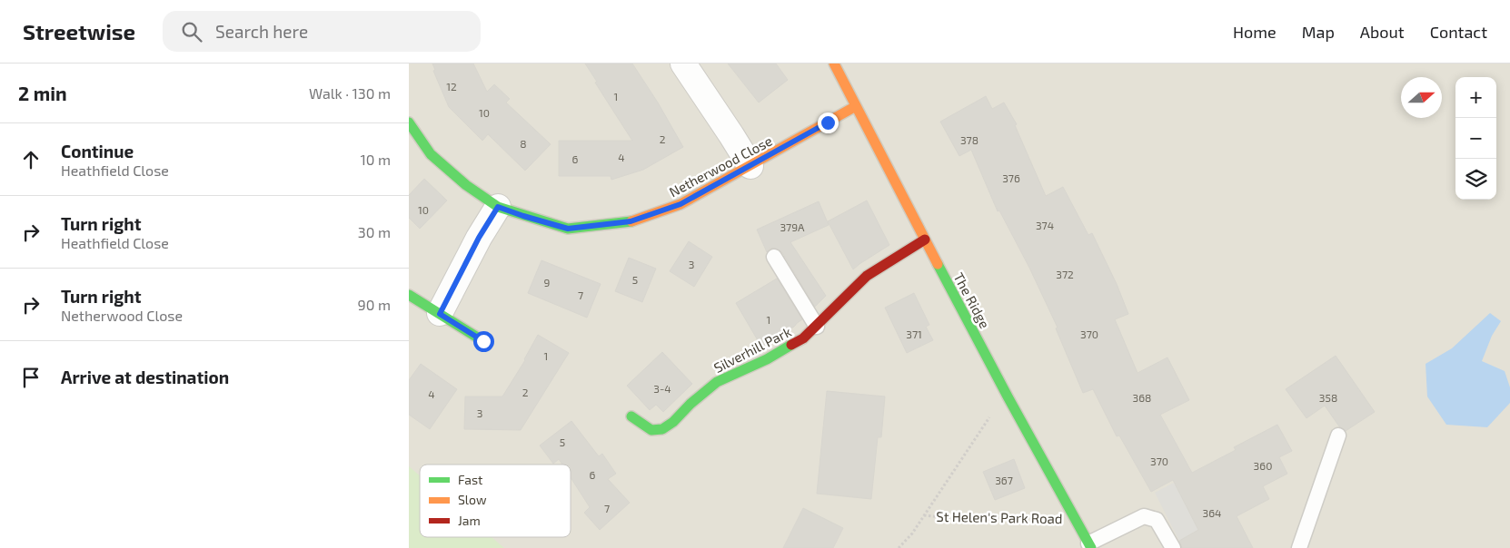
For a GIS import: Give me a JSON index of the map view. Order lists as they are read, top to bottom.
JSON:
{
  "streets": {
    "street": ["Netherwood Close", "The Ridge", "Silverhill Park"],
    "path": ["St Helen's Park Road"]
  },
  "crossings": [
    ["Netherwood Close", "The Ridge"],
    ["The Ridge", "Silverhill Park"],
    ["The Ridge", "St Helen's Park Road"]
  ],
  "house_numbers": [
    "12",
    "1",
    "10",
    "2",
    "378",
    "8",
    "4",
    "6",
    "376",
    "10",
    "374",
    "379A",
    "3",
    "372",
    "5",
    "9",
    "7",
    "1",
    "371",
    "370",
    "1",
    "3-4",
    "2",
    "4",
    "368",
    "358",
    "3",
    "5",
    "370",
    "360",
    "6",
    "367",
    "7",
    "364"
  ],
  "legend": ["Fast", "Slow", "Jam"],
  "north": "right",
  "page": {
    "header": "Streetwise",
    "search": "Search here",
    "nav": [
      "Home",
      "Map",
      "About",
      "Contact"
    ],
    "heading": ["2 min", "Walk · 130 m"],
    "map_buttons": ["+", "−"],
    "list": [
      ["Continue", "Heathfield Close", "10 m"],
      ["Turn right", "Heathfield Close", "30 m"],
      ["Turn right", "Netherwood Close", "90 m"],
      "Arrive at destination"
    ]
  }
}
